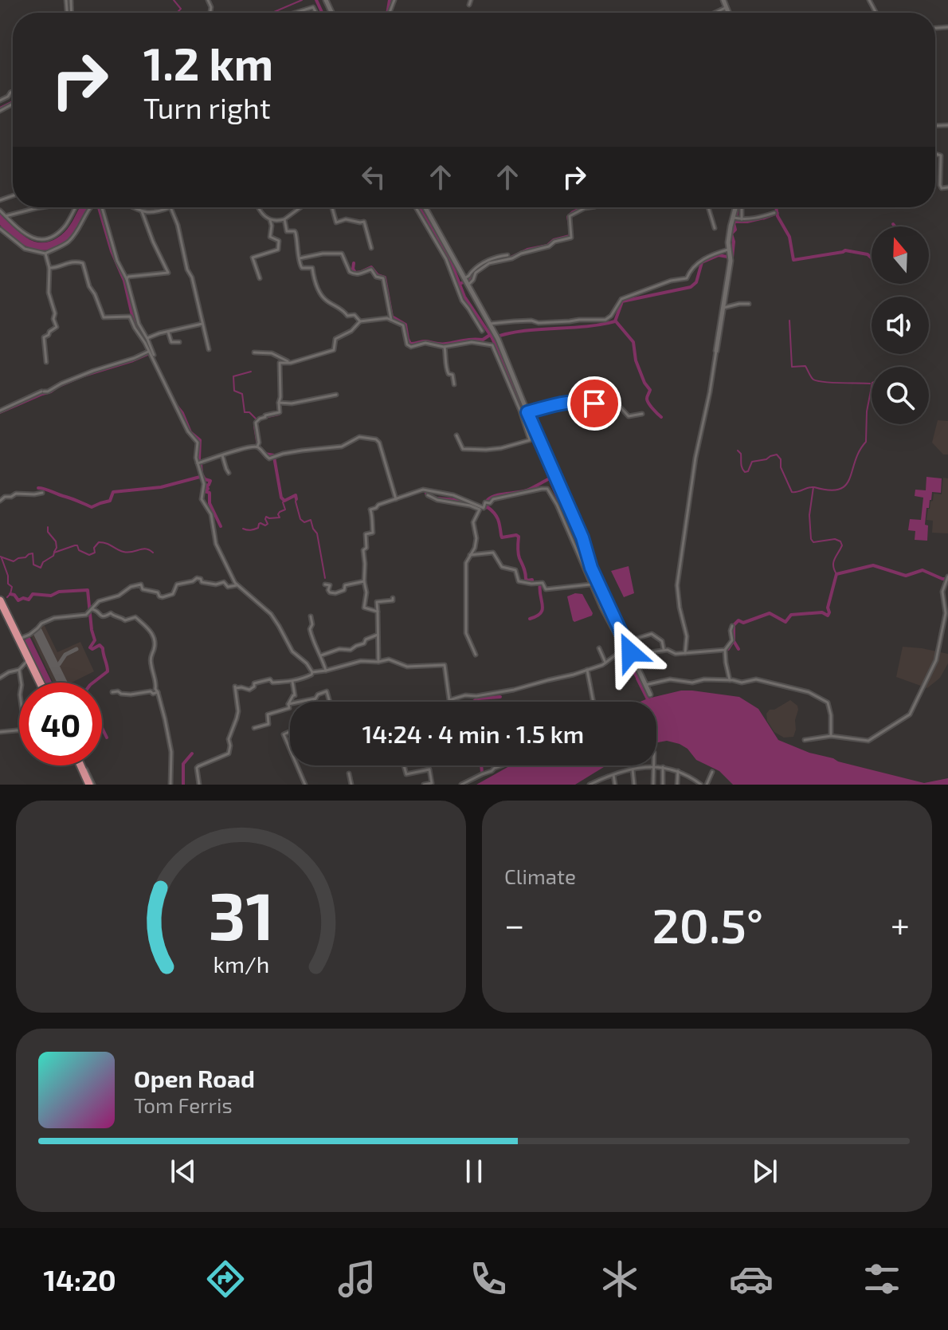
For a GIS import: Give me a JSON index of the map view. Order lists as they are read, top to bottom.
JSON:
{
  "north": "top",
  "page": {
    "turn": ["1.2 km", "Turn right"],
    "limit": "40",
    "trip": "14:24 · 4 min · 1.5 km",
    "tile": "Climate",
    "heat": ["−", "20.5°", "+"],
    "song": ["Open Road", "Tom Ferris"],
    "tabs": "14:20",
    "gauge": ["31", "km/h"]
  }
}
